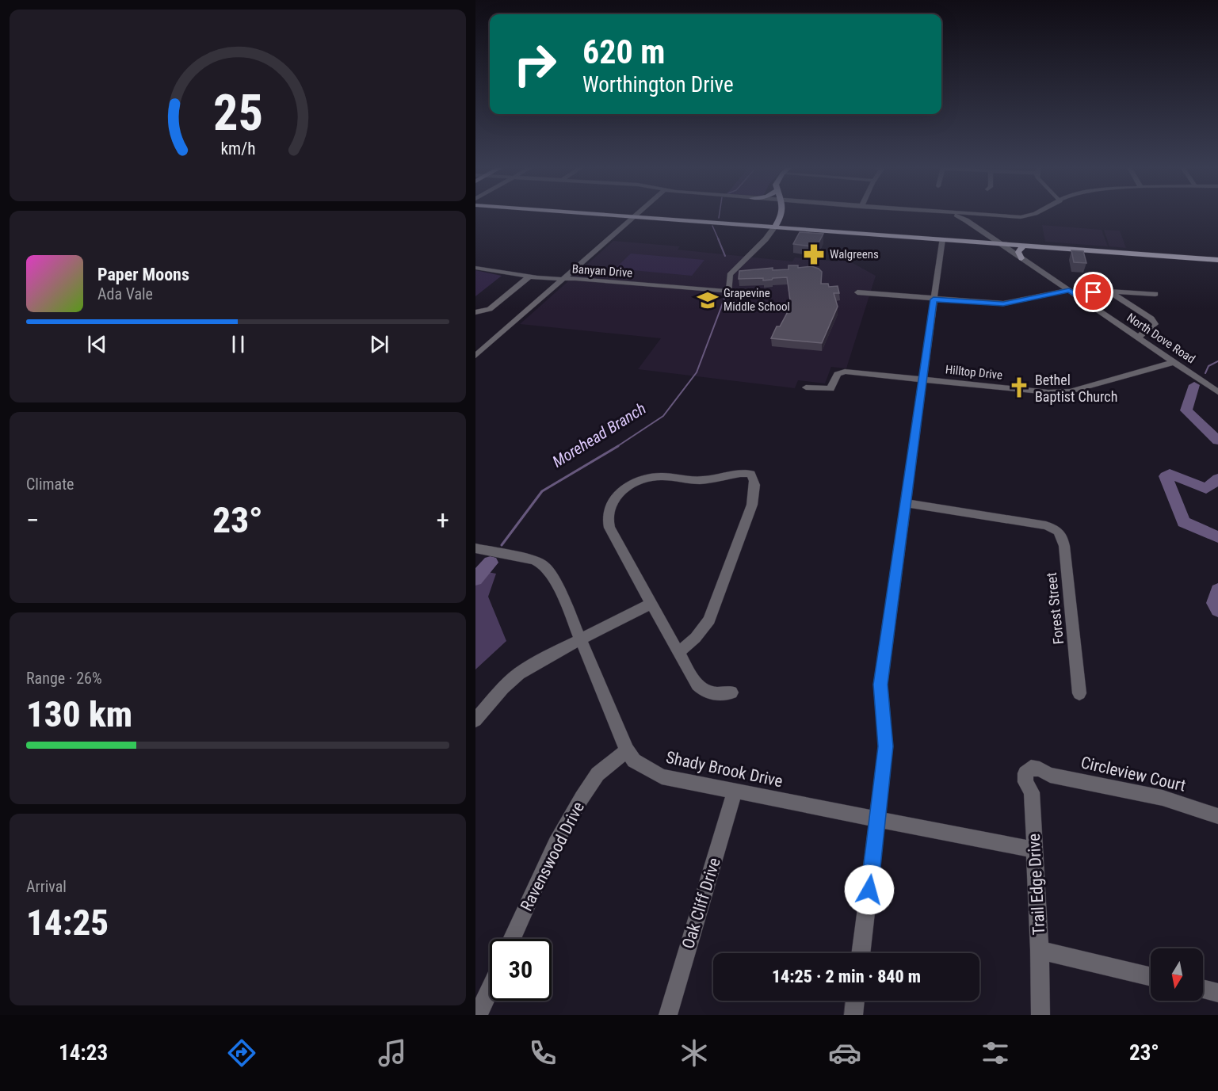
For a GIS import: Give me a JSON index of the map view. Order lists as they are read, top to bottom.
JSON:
{
  "streets": {
    "street": [
      "Banyan Drive",
      "North Dove Road",
      "Hilltop Drive",
      "Forest Street",
      "Shady Brook Drive",
      "Circleview Court",
      "Ravenswood Drive",
      "Trail Edge Drive",
      "Oak Cliff Drive"
    ]
  },
  "crossings": [
    ["North Dove Road", "Hilltop Drive"],
    ["Shady Brook Drive", "Ravenswood Drive"],
    ["Shady Brook Drive", "Trail Edge Drive"],
    ["Shady Brook Drive", "Oak Cliff Drive"],
    ["Circleview Court", "Trail Edge Drive"]
  ],
  "water": ["Morehead Branch"],
  "places": {
    "pharmacy": ["Walgreens"],
    "school or university": ["Grapevine Middle School"],
    "church": ["Bethel Baptist Church"]
  },
  "north": "bottom",
  "page": {
    "turn": ["620 m", "Worthington Drive"],
    "song": ["Paper Moons", "Ada Vale"],
    "tile": [
      "Climate",
      ["Range · 26%", "130 km"],
      ["Arrival", "14:25"]
    ],
    "heat": ["−", "23°", "+"],
    "limit": "30",
    "trip": "14:25 · 2 min · 840 m",
    "tabs": ["14:23", "23°"],
    "gauge": ["25", "km/h"]
  }
}
